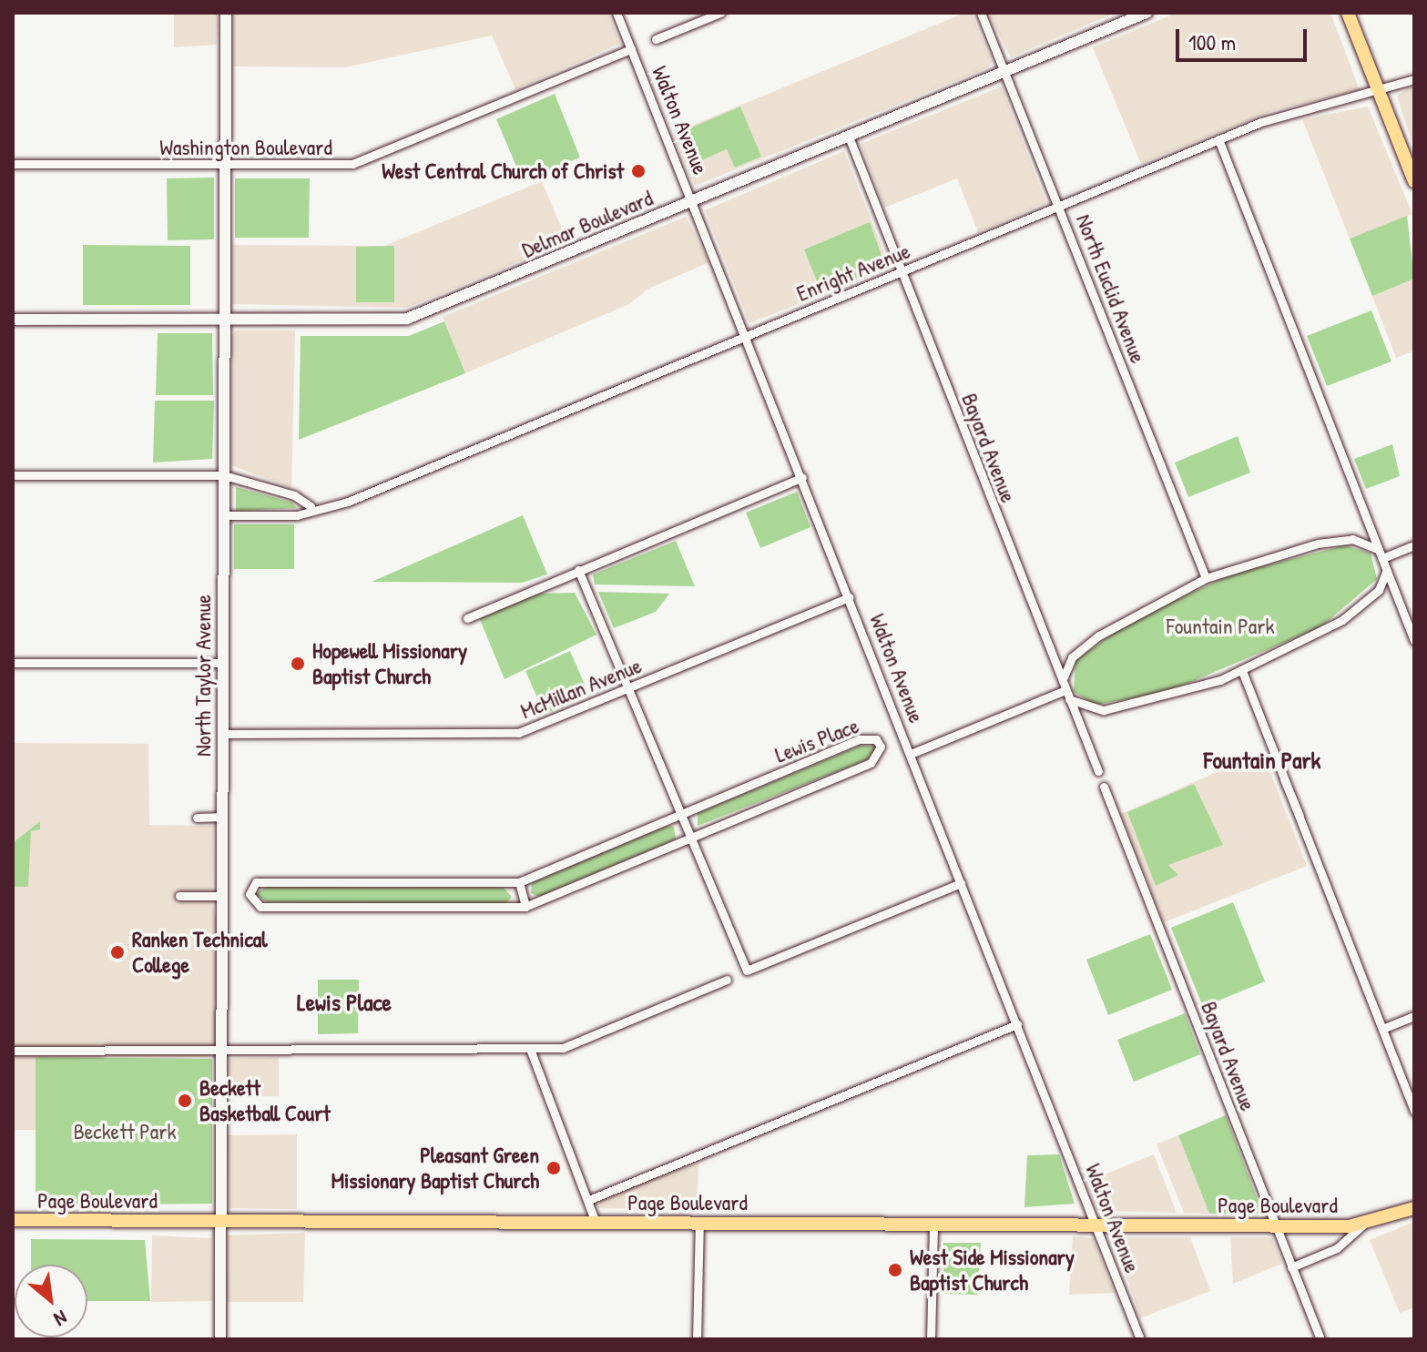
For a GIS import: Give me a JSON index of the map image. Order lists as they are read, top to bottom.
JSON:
{
  "streets": {
    "main road": ["Page Boulevard"],
    "street": [
      "Walton Avenue",
      "Washington Boulevard",
      "Delmar Boulevard",
      "Enright Avenue",
      "North Euclid Avenue",
      "Bayard Avenue",
      "North Taylor Avenue",
      "McMillan Avenue",
      "Lewis Place"
    ]
  },
  "crossings": [
    ["Walton Avenue", "Washington Boulevard"],
    ["Walton Avenue", "Delmar Boulevard"],
    ["Walton Avenue", "Enright Avenue"],
    ["Walton Avenue", "McMillan Avenue"],
    ["Walton Avenue", "Page Boulevard"],
    ["Washington Boulevard", "North Taylor Avenue"],
    ["Delmar Boulevard", "North Euclid Avenue"],
    ["Delmar Boulevard", "Bayard Avenue"],
    ["Delmar Boulevard", "North Taylor Avenue"],
    ["Enright Avenue", "North Euclid Avenue"],
    ["Enright Avenue", "Bayard Avenue"],
    ["Enright Avenue", "North Taylor Avenue"],
    ["Bayard Avenue", "Page Boulevard"],
    ["North Taylor Avenue", "McMillan Avenue"],
    ["North Taylor Avenue", "Page Boulevard"]
  ],
  "districts": ["Fountain Park", "Lewis Place"],
  "parks": ["Fountain Park", "Beckett Park"],
  "places": [
    "West Central Church of Christ",
    "Hopewell Missionary Baptist Church",
    "Ranken Technical College",
    "Beckett Basketball Court",
    "Pleasant Green Missionary Baptist Church",
    "West Side Missionary Baptist Church"
  ],
  "scale_bar": "100 m",
  "north": "bottom right"
}
